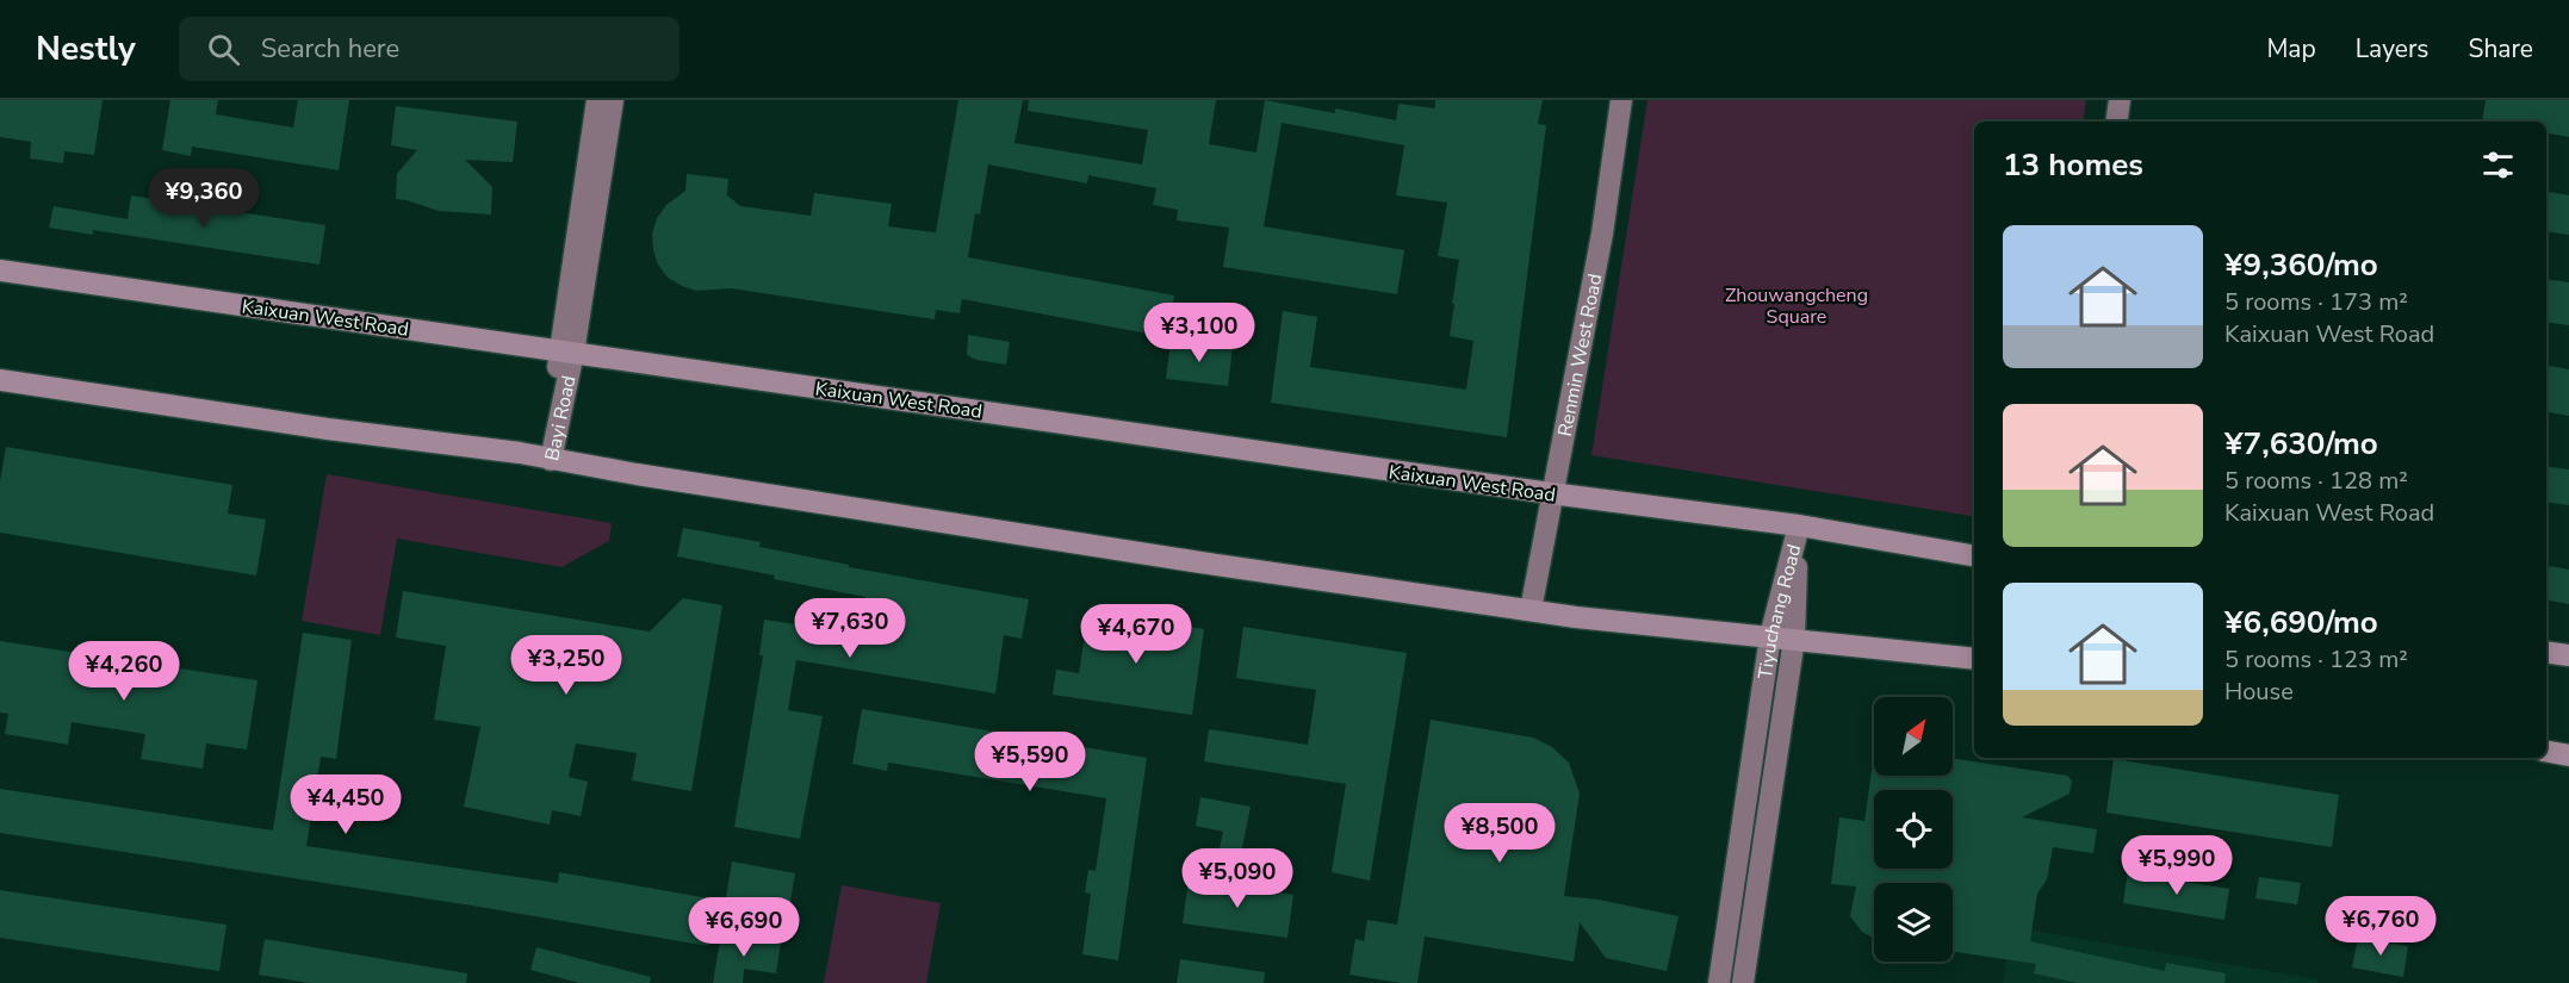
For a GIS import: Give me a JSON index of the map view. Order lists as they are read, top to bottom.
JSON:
{
  "streets": {
    "main road": [
      "Kaixuan West Road",
      "Renmin West Road",
      "Bayi Road",
      "Tiyuchang Road"
    ]
  },
  "crossings": [
    ["Kaixuan West Road", "Renmin West Road"],
    ["Kaixuan West Road", "Bayi Road"],
    ["Kaixuan West Road", "Tiyuchang Road"]
  ],
  "parks": ["Zhouwangcheng Square"],
  "north": "top right",
  "page": {
    "header": "Nestly",
    "search": "Search here",
    "nav": ["Map", "Layers", "Share"],
    "heading": "13 homes",
    "price": [
      "¥9,360",
      "¥3,100",
      "¥7,630",
      "¥4,670",
      "¥3,250",
      "¥4,260",
      "¥5,590",
      "¥4,450",
      "¥8,500",
      "¥5,990",
      "¥5,090",
      "¥6,760",
      "¥6,690"
    ],
    "list": [
      {
        "name": "¥9,360/mo",
        "note": "5 rooms · 173 m² · Kaixuan West Road"
      },
      {
        "name": "¥7,630/mo",
        "note": "5 rooms · 128 m² · Kaixuan West Road"
      },
      {
        "name": "¥6,690/mo",
        "note": "5 rooms · 123 m² · House"
      }
    ]
  }
}
